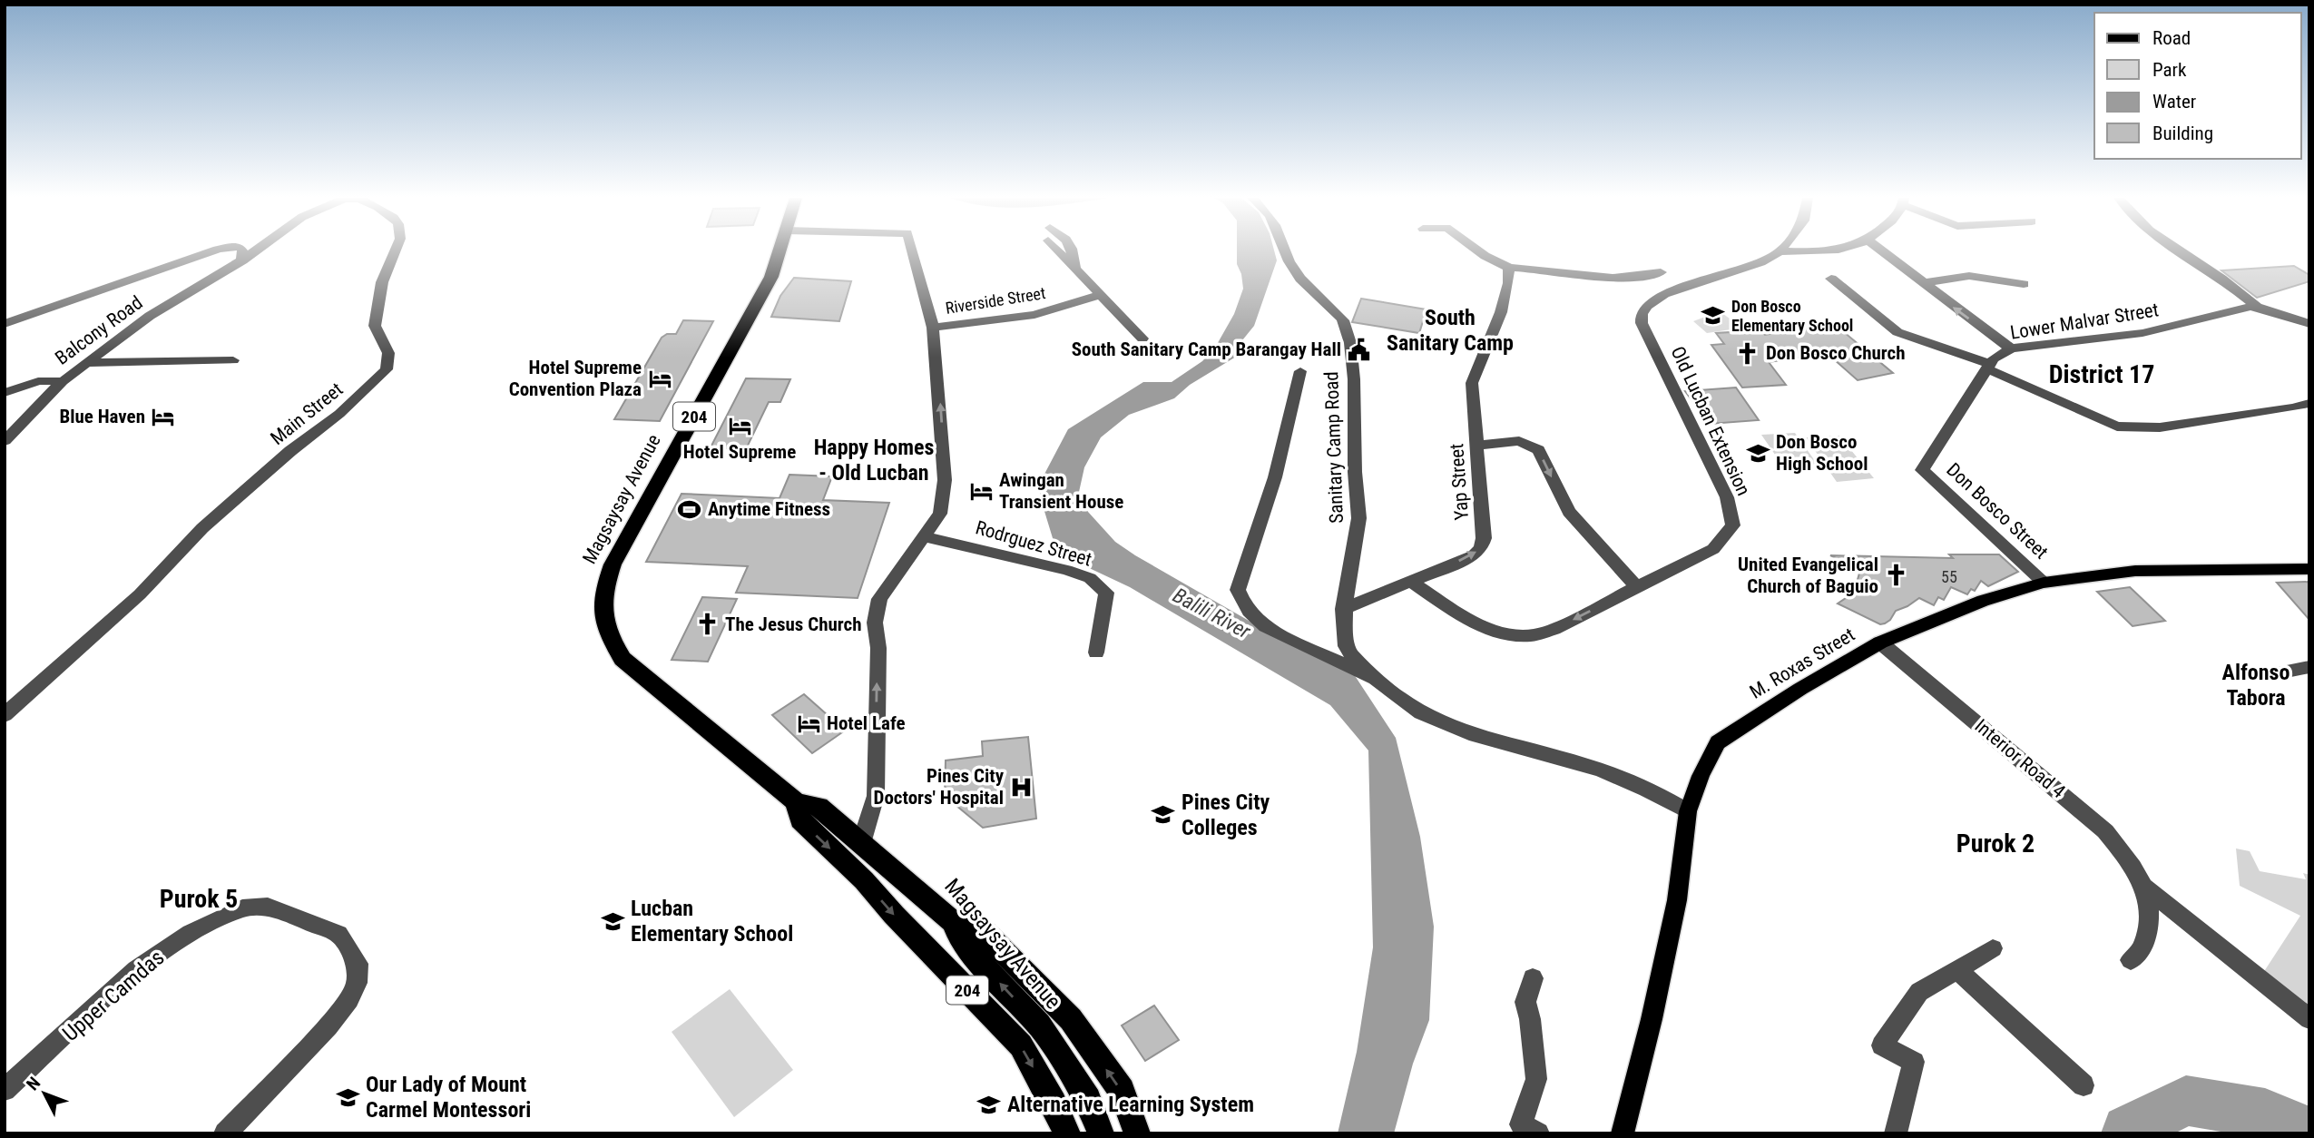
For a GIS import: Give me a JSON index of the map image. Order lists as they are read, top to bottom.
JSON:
{
  "streets": {
    "highway": ["204", "Magsaysay Avenue"],
    "main road": ["M. Roxas Street"],
    "street": [
      "Riverside Street",
      "Lower Malvar Street",
      "Balcony Road",
      "Main Street",
      "Old Lucban Extension",
      "Sanitary Camp Road",
      "Yap Street",
      "Don Bosco Street",
      "Rodrguez Street",
      "Interior Road 4",
      "Upper Camdas"
    ]
  },
  "crossings": [
    ["Lower Malvar Street", "Don Bosco Street"],
    ["Balcony Road", "Main Street"],
    ["204", "Magsaysay Avenue"],
    ["Old Lucban Extension", "Yap Street"],
    ["Sanitary Camp Road", "Yap Street"],
    ["Sanitary Camp Road", "M. Roxas Street"],
    ["Don Bosco Street", "M. Roxas Street"],
    ["M. Roxas Street", "Interior Road 4"]
  ],
  "districts": [
    "South Sanitary Camp",
    "District 17",
    "Happy Homes - Old Lucban",
    "Alfonso Tabora",
    "Purok 2",
    "Purok 5"
  ],
  "water": ["Balili River"],
  "places": {
    "school or university": [
      "Don Bosco Elementary School",
      "Don Bosco High School",
      "Pines City Colleges",
      "Lucban Elementary School",
      "Our Lady of Mount Carmel Montessori",
      "Alternative Learning System"
    ],
    "public building": ["South Sanitary Camp Barangay Hall"],
    "church": ["Don Bosco Church", "United Evangelical Church of Baguio", "The Jesus Church"],
    "hotel": [
      "Hotel Supreme Convention Plaza",
      "Blue Haven",
      "Hotel Supreme",
      "Awingan Transient House",
      "Hotel Lafe"
    ],
    "sports": ["Anytime Fitness"],
    "hospital": ["Pines City Doctors' Hospital"]
  },
  "house_numbers": ["55"],
  "legend": [
    "Road",
    "Park",
    "Water",
    "Building"
  ],
  "north": "top left"
}
